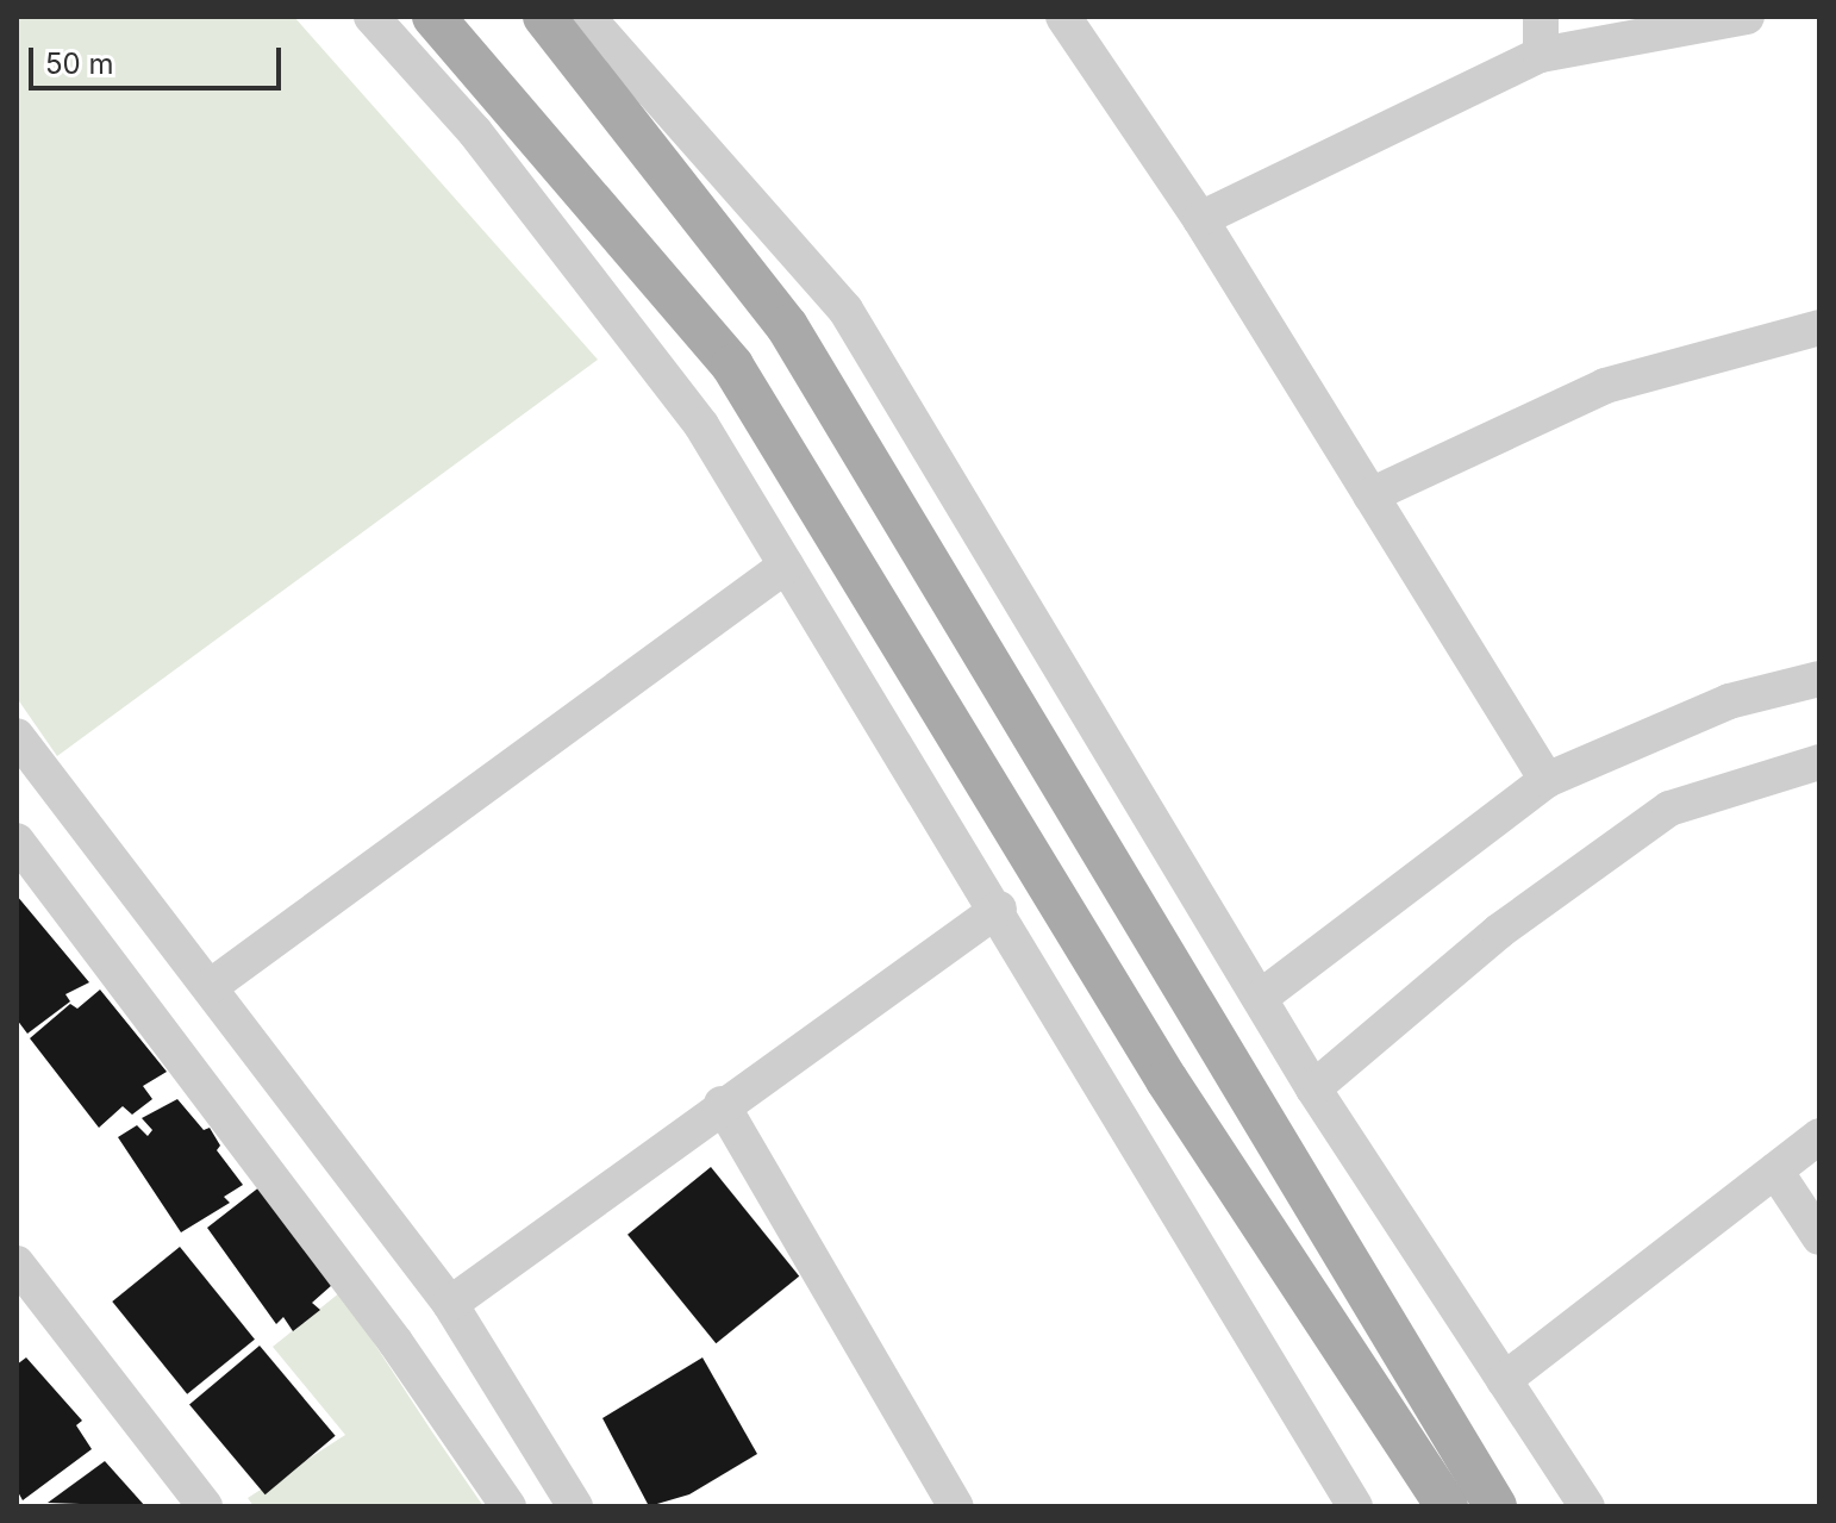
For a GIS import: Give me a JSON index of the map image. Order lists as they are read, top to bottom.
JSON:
{
  "scale_bar": "50 m"
}
